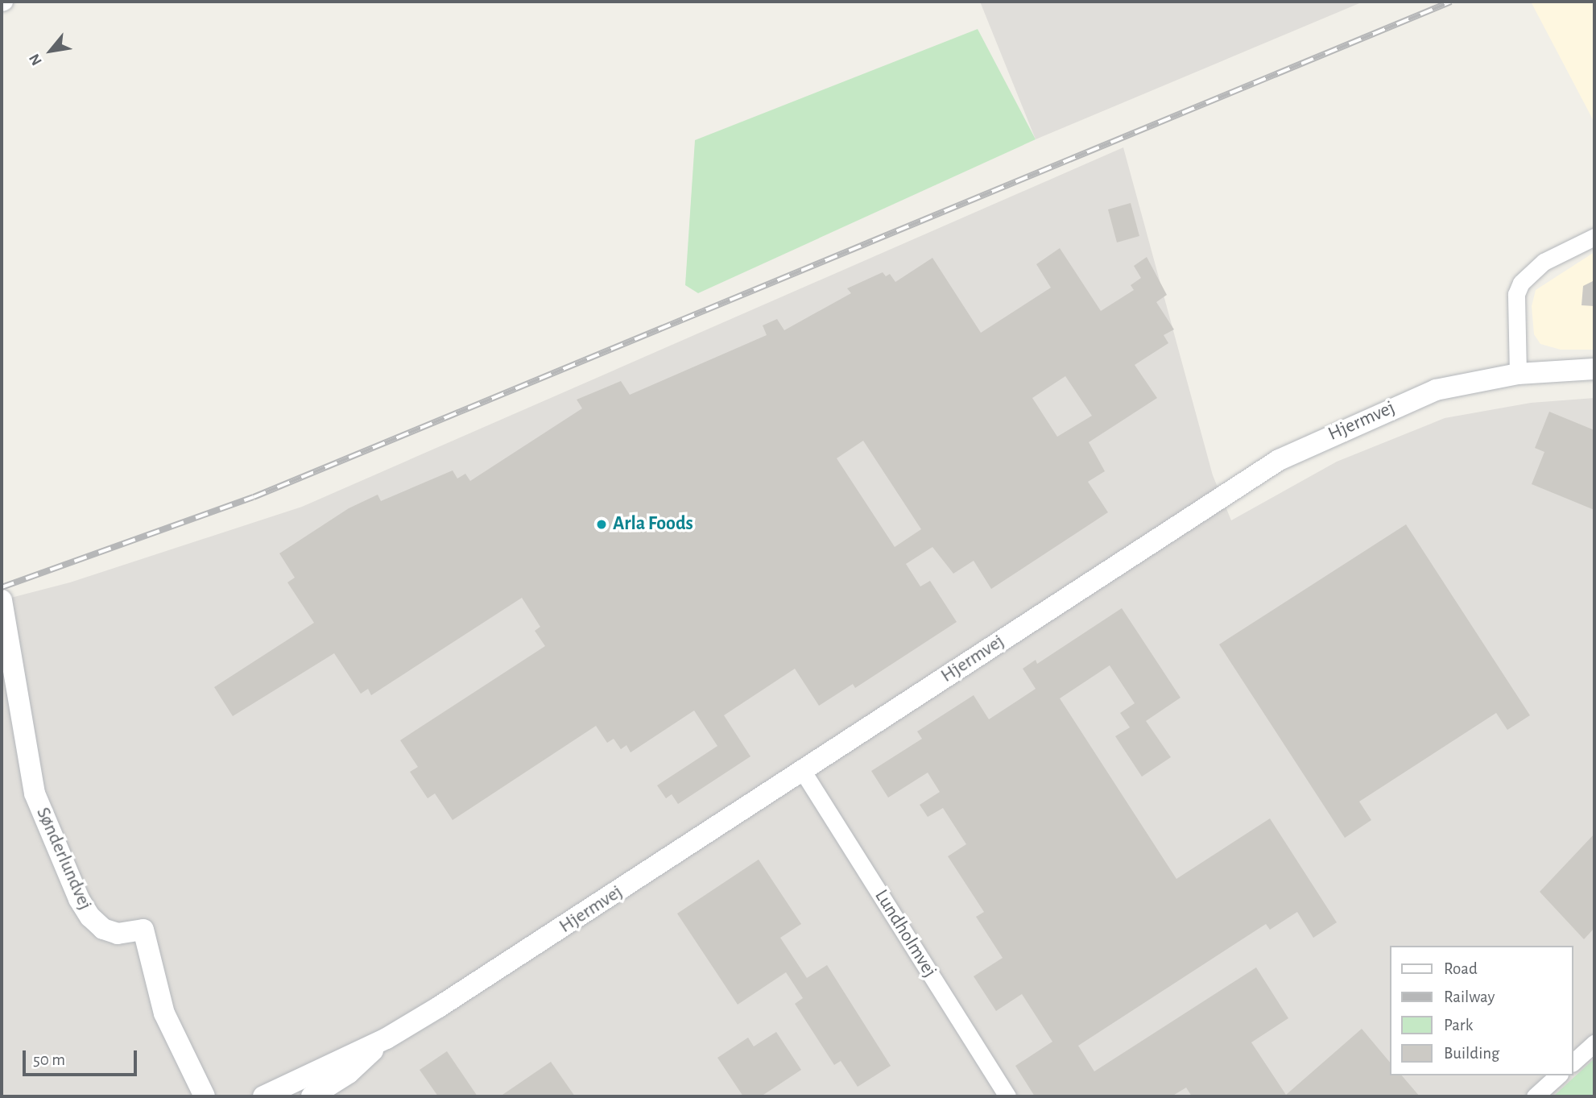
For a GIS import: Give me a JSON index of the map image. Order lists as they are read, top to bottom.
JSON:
{
  "streets": {
    "street": ["Hjermvej", "Sønderlundvej", "Lundholmvej"]
  },
  "crossings": [
    ["Hjermvej", "Lundholmvej"]
  ],
  "places": ["Arla Foods"],
  "legend": [
    "Road",
    "Railway",
    "Park",
    "Building"
  ],
  "scale_bar": "50 m",
  "north": "bottom left"
}
